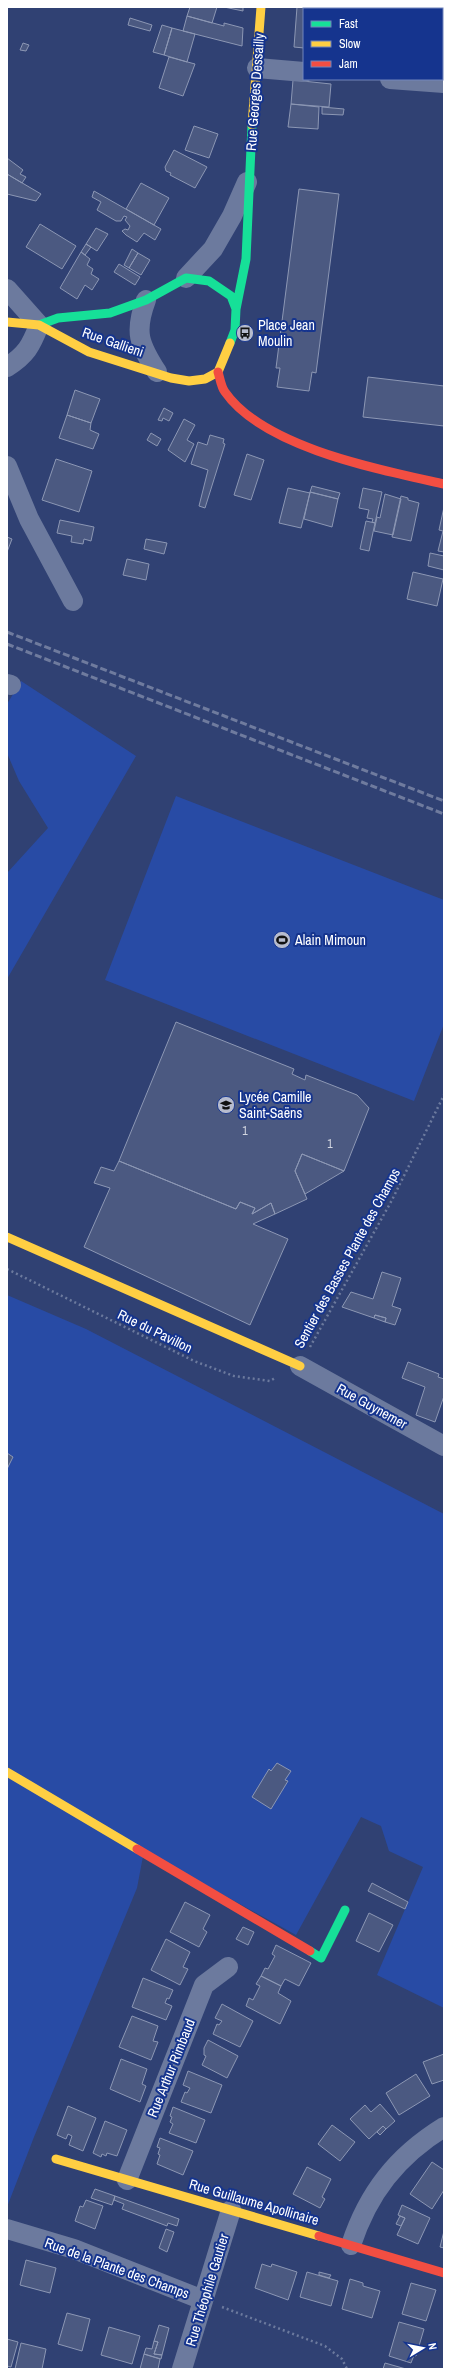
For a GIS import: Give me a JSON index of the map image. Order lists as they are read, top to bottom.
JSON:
{
  "streets": {
    "street": [
      "Rue Georges Dessailly",
      "Rue Gallieni",
      "Rue Guynemer",
      "Rue Arthur Rimbaud",
      "Rue Guillaume Apollinaire",
      "Rue de la Plante des Champs",
      "Rue Théophile Gautier"
    ],
    "path": ["Sentier des Basses Plante des Champs", "Rue du Pavillon"]
  },
  "crossings": [
    ["Rue Georges Dessailly", "Rue Gallieni"],
    ["Sentier des Basses Plante des Champs", "Rue du Pavillon"],
    ["Sentier des Basses Plante des Champs", "Rue Guynemer"],
    ["Rue du Pavillon", "Rue Guynemer"],
    ["Rue Arthur Rimbaud", "Rue Guillaume Apollinaire"],
    ["Rue Guillaume Apollinaire", "Rue Théophile Gautier"],
    ["Rue de la Plante des Champs", "Rue Théophile Gautier"]
  ],
  "places": {
    "bus stop": ["Place Jean Moulin"],
    "sports": ["Alain Mimoun"],
    "school or university": ["Lycée Camille Saint-Saëns"]
  },
  "house_numbers": ["1", "1"],
  "legend": ["Fast", "Slow", "Jam"],
  "north": "right"
}
